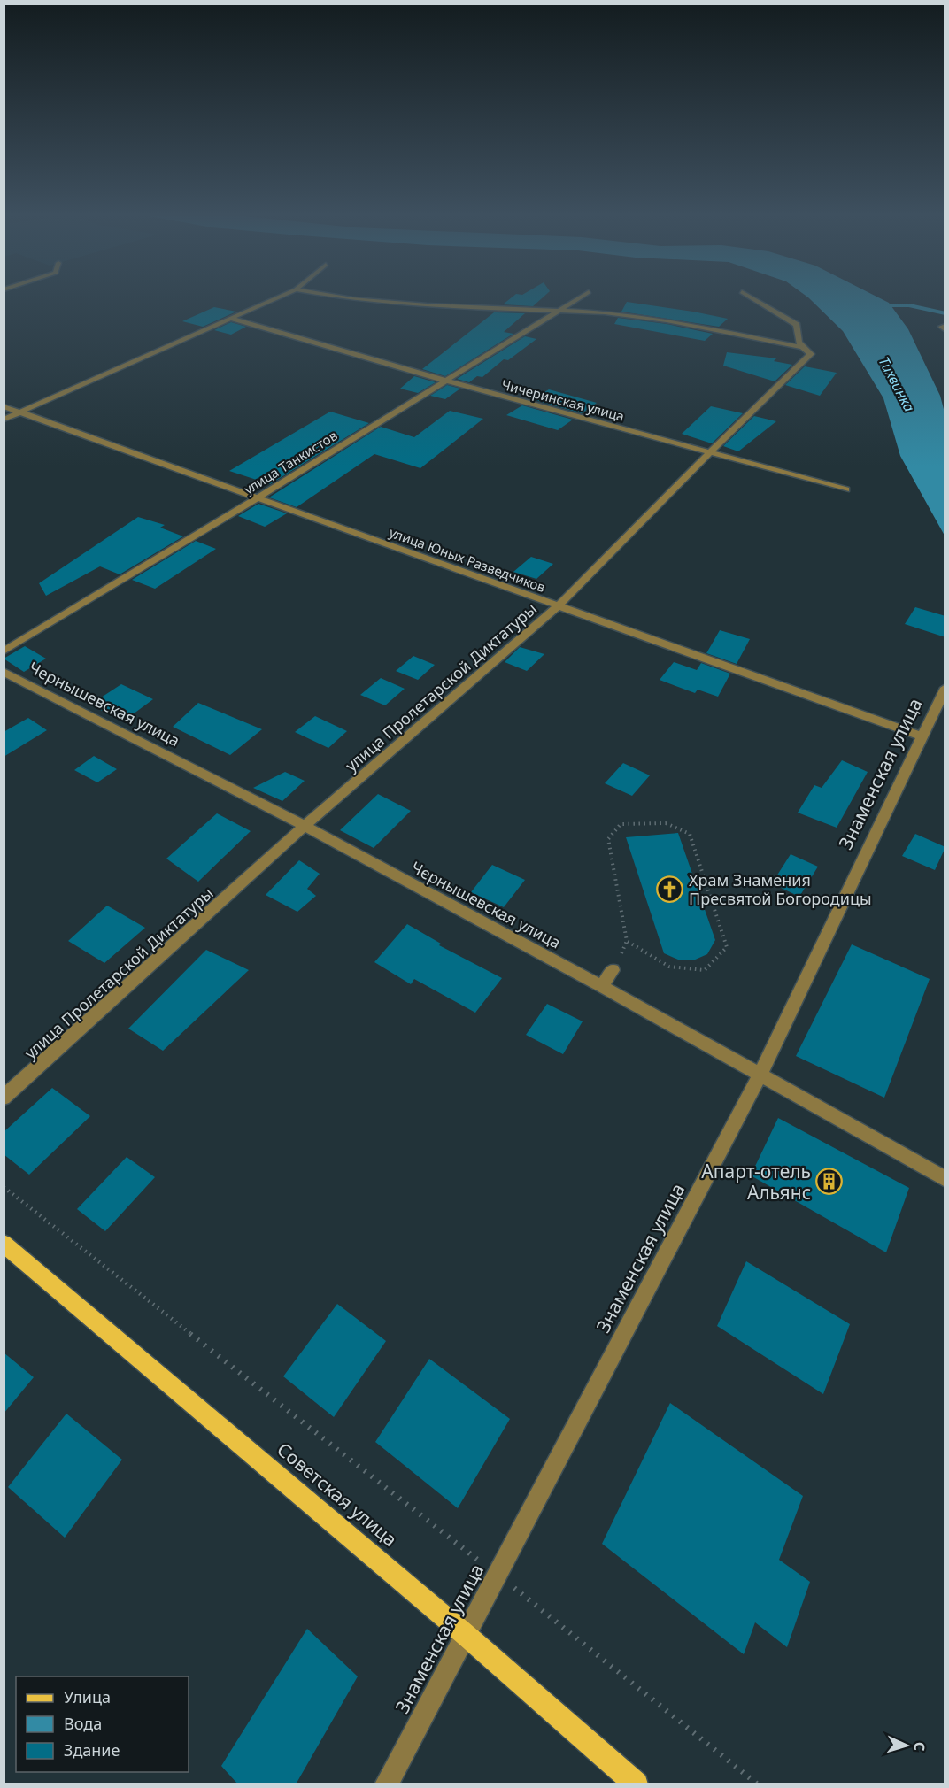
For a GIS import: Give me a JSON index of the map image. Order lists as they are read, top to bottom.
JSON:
{
  "streets": {
    "main road": ["Советская улица"],
    "street": [
      "Чичеринская улица",
      "улица Танкистов",
      "улица Юных Разведчиков",
      "улица Пролетарской Диктатуры",
      "Чернышевская улица",
      "Знаменская улица"
    ]
  },
  "crossings": [
    ["Чичеринская улица", "улица Танкистов"],
    ["Чичеринская улица", "улица Пролетарской Диктатуры"],
    ["улица Танкистов", "улица Юных Разведчиков"],
    ["улица Юных Разведчиков", "улица Пролетарской Диктатуры"],
    ["улица Юных Разведчиков", "Знаменская улица"],
    ["улица Пролетарской Диктатуры", "Чернышевская улица"],
    ["Чернышевская улица", "Знаменская улица"],
    ["Знаменская улица", "Советская улица"]
  ],
  "water": ["Тихвинка"],
  "places": {
    "church": ["Храм Знамения Пресвятой Богородицы"],
    "building": ["Апарт-отель Альянс"]
  },
  "legend": ["Улица", "Вода", "Здание"],
  "north": "right"
}
